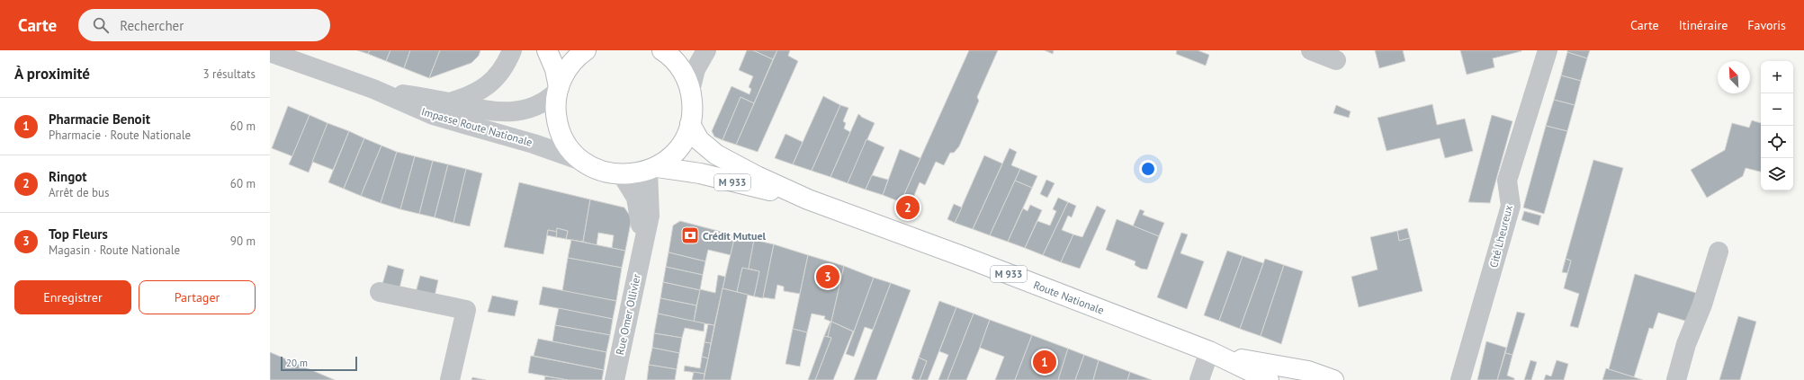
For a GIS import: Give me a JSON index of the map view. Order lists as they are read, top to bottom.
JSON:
{
  "streets": {
    "main road": ["M 933", "Route Nationale"],
    "street": ["Impasse Route Nationale", "Cité Lheureux", "Rue Omer Ollivier"]
  },
  "crossings": [
    ["Route Nationale", "Rue Omer Ollivier"]
  ],
  "places": {
    "bank": ["Crédit Mutuel"]
  },
  "scale_bar": "20 m",
  "north": "top left",
  "page": {
    "header": "Carte",
    "search": "Rechercher",
    "nav": ["Carte", "Itinéraire", "Favoris"],
    "heading": ["À proximité", "3 résultats"],
    "map_buttons": ["+", "−"],
    "list": [
      {
        "mark": "1",
        "name": "Pharmacie Benoit",
        "note": "Pharmacie · Route Nationale",
        "value": "60 m"
      },
      {
        "mark": "2",
        "name": "Ringot",
        "note": "Arrêt de bus",
        "value": "60 m"
      },
      {
        "mark": "3",
        "name": "Top Fleurs",
        "note": "Magasin · Route Nationale",
        "value": "90 m"
      }
    ],
    "pins": ["2", "3", "1"],
    "buttons": ["Enregistrer", "Partager"],
    "scale": "20 m"
  }
}
